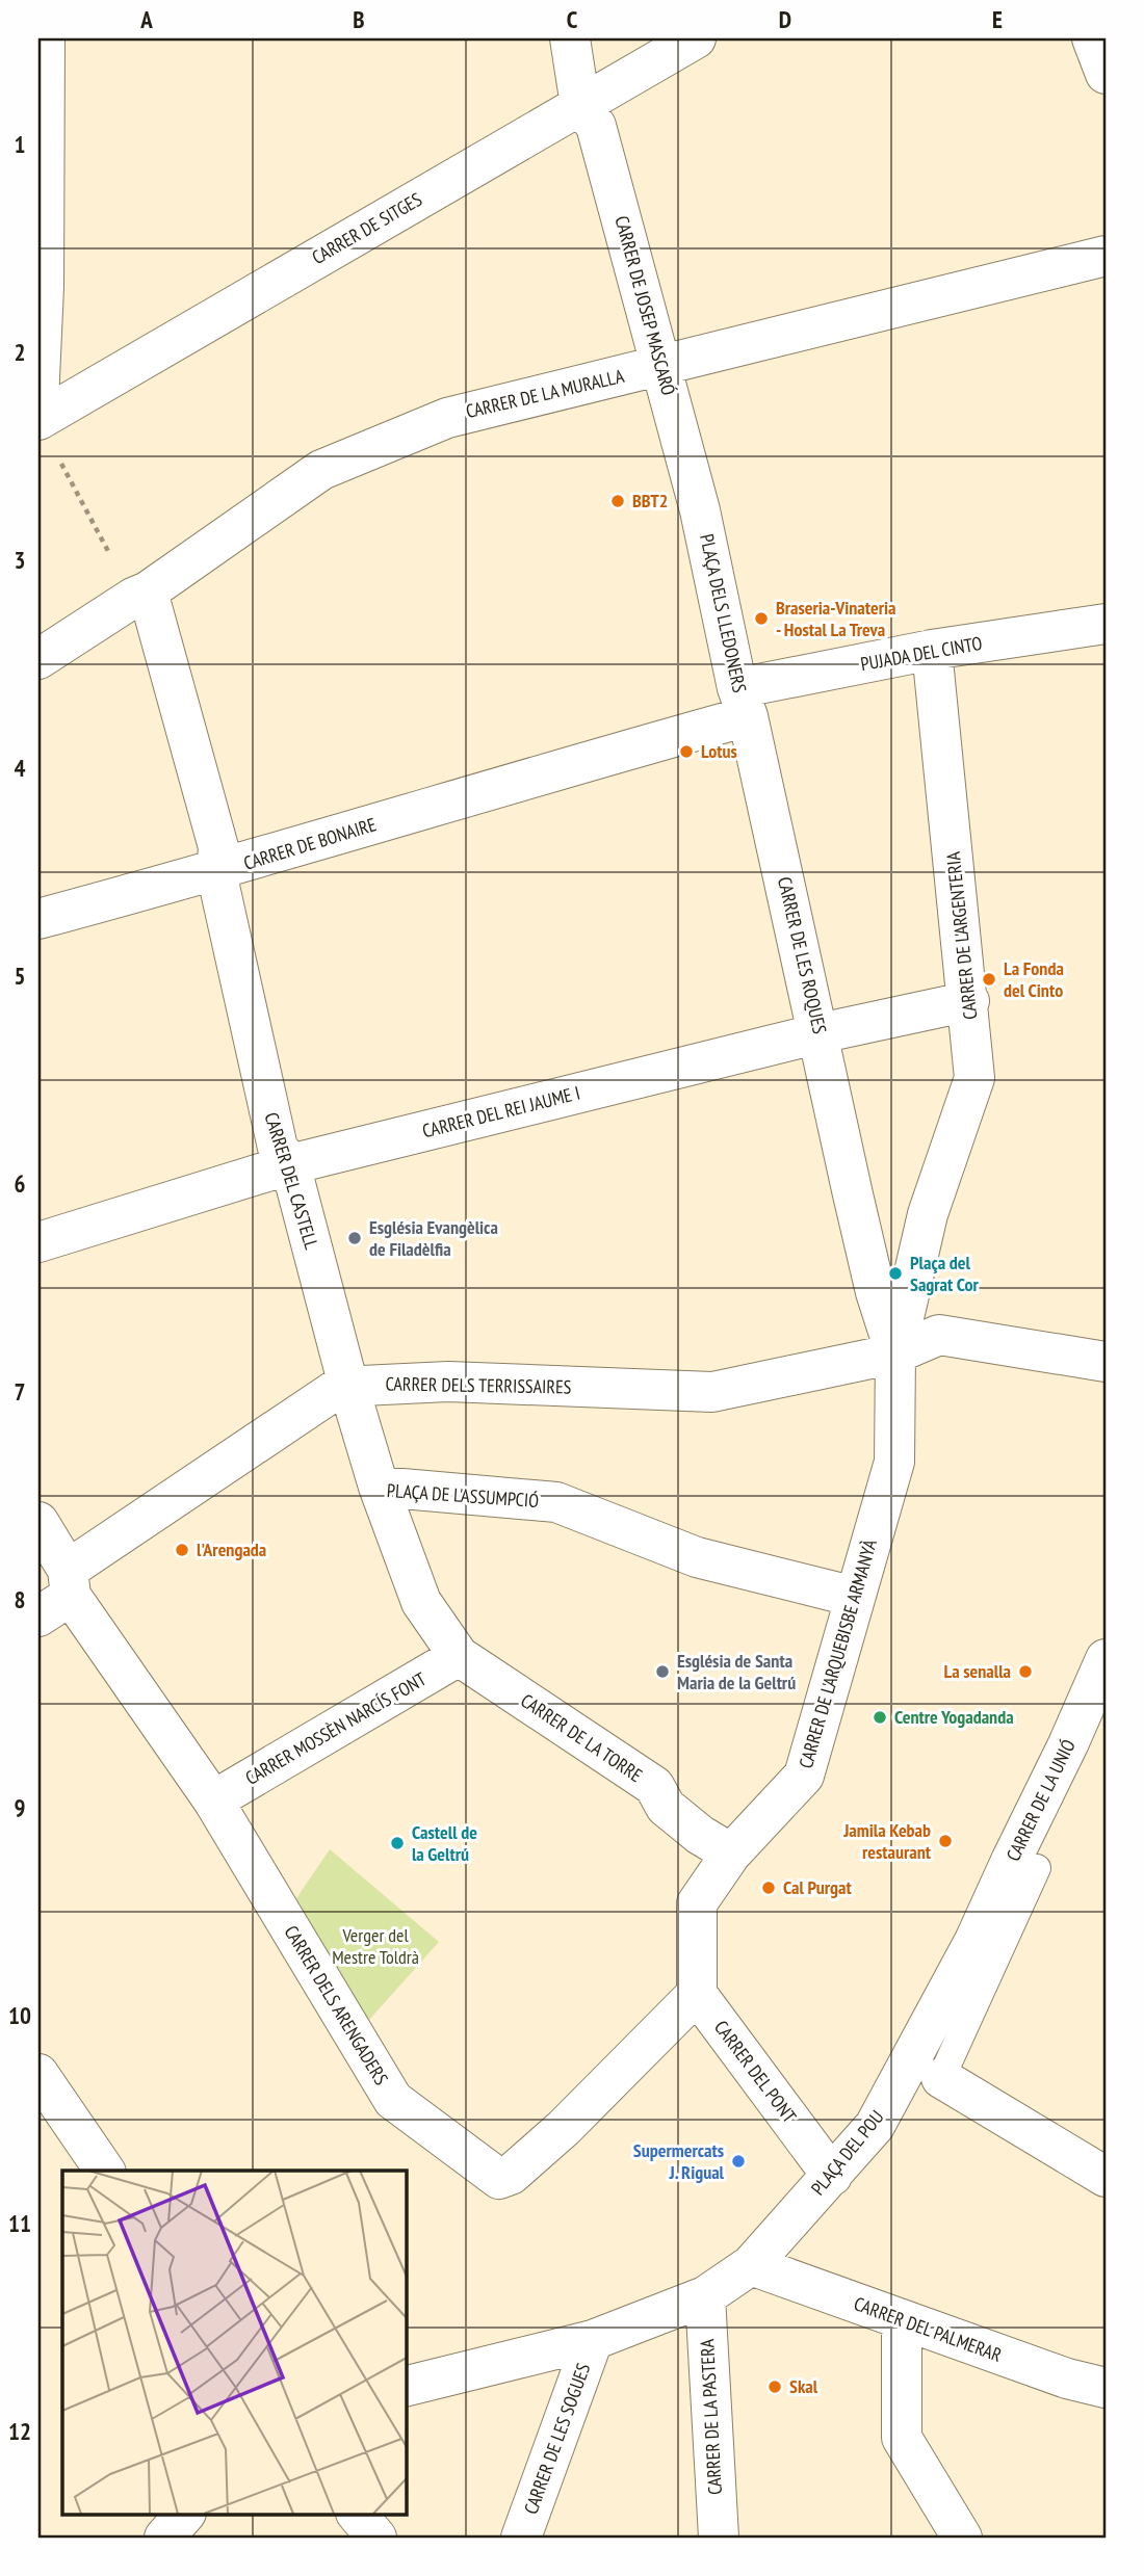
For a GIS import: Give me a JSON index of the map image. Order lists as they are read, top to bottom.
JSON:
{
  "streets": {
    "street": [
      "CARRER DE SITGES",
      "CARRER DE JOSEP MASCARÓ",
      "CARRER DE LA MURALLA",
      "PLAÇA DELS LLEDONERS",
      "PUJADA DEL CINTO",
      "CARRER DE BONAIRE",
      "CARRER DE L'ARGENTERIA",
      "CARRER DE LES ROQUES",
      "CARRER DEL REI JAUME I",
      "CARRER DEL CASTELL",
      "CARRER DELS TERRISSAIRES",
      "PLAÇA DE L'ASSUMPCIÓ",
      "CARRER DE L'ARQUEBISBE ARMANYÀ",
      "CARRER MOSSÈN NARCÍS FONT",
      "CARRER DE LA TORRE",
      "CARRER DE LA UNIÓ",
      "CARRER DELS ARENGADERS",
      "CARRER DEL PONT",
      "PLAÇA DEL POU",
      "CARRER DEL PALMERAR",
      "CARRER DE LA PASTERA",
      "CARRER DE LES SOGUES"
    ]
  },
  "crossings": [
    ["CARRER DE SITGES", "CARRER DE JOSEP MASCARÓ"],
    ["CARRER DE JOSEP MASCARÓ", "CARRER DE LA MURALLA"],
    ["CARRER DE JOSEP MASCARÓ", "PLAÇA DELS LLEDONERS"],
    ["CARRER DE LA MURALLA", "CARRER DEL CASTELL"],
    ["PLAÇA DELS LLEDONERS", "PUJADA DEL CINTO"],
    ["PLAÇA DELS LLEDONERS", "CARRER DE BONAIRE"],
    ["PLAÇA DELS LLEDONERS", "CARRER DE LES ROQUES"],
    ["PUJADA DEL CINTO", "CARRER DE L'ARGENTERIA"],
    ["PUJADA DEL CINTO", "CARRER DE LES ROQUES"],
    ["CARRER DE BONAIRE", "CARRER DEL CASTELL"],
    ["CARRER DE L'ARGENTERIA", "CARRER DE LES ROQUES"],
    ["CARRER DE L'ARGENTERIA", "CARRER DEL REI JAUME I"],
    ["CARRER DE L'ARGENTERIA", "CARRER DELS TERRISSAIRES"],
    ["CARRER DE L'ARGENTERIA", "CARRER DE L'ARQUEBISBE ARMANYÀ"],
    ["CARRER DE LES ROQUES", "CARRER DEL REI JAUME I"],
    ["CARRER DE LES ROQUES", "CARRER DELS TERRISSAIRES"],
    ["CARRER DE LES ROQUES", "CARRER DE L'ARQUEBISBE ARMANYÀ"],
    ["CARRER DEL REI JAUME I", "CARRER DEL CASTELL"],
    ["CARRER DEL CASTELL", "CARRER DELS TERRISSAIRES"],
    ["CARRER DEL CASTELL", "PLAÇA DE L'ASSUMPCIÓ"],
    ["CARRER DELS TERRISSAIRES", "CARRER DE L'ARQUEBISBE ARMANYÀ"],
    ["CARRER DELS TERRISSAIRES", "CARRER DELS ARENGADERS"],
    ["PLAÇA DE L'ASSUMPCIÓ", "CARRER DE L'ARQUEBISBE ARMANYÀ"],
    ["PLAÇA DE L'ASSUMPCIÓ", "CARRER MOSSÈN NARCÍS FONT"],
    ["PLAÇA DE L'ASSUMPCIÓ", "CARRER DE LA TORRE"],
    ["CARRER DE L'ARQUEBISBE ARMANYÀ", "CARRER DE LA TORRE"],
    ["CARRER DE L'ARQUEBISBE ARMANYÀ", "CARRER DELS ARENGADERS"],
    ["CARRER DE L'ARQUEBISBE ARMANYÀ", "CARRER DEL PONT"],
    ["CARRER MOSSÈN NARCÍS FONT", "CARRER DE LA TORRE"],
    ["CARRER MOSSÈN NARCÍS FONT", "CARRER DELS ARENGADERS"],
    ["CARRER DE LA UNIÓ", "PLAÇA DEL POU"],
    ["CARRER DELS ARENGADERS", "CARRER DEL PONT"],
    ["CARRER DEL PONT", "PLAÇA DEL POU"],
    ["PLAÇA DEL POU", "CARRER DEL PALMERAR"],
    ["PLAÇA DEL POU", "CARRER DE LA PASTERA"],
    ["PLAÇA DEL POU", "CARRER DE LES SOGUES"]
  ],
  "parks": ["Verger del Mestre Toldrà"],
  "places": [
    "BBT2",
    "Braseria-Vinateria - Hostal La Treva",
    "Lotus",
    "La Fonda del Cinto",
    "Església Evangèlica de Filadèlfia",
    "Plaça del Sagrat Cor",
    "l'Arengada",
    "Església de Santa Maria de la Geltrú",
    "La senalla",
    "Centre Yogadanda",
    "Jamila Kebab restaurant",
    "Castell de la Geltrú",
    "Cal Purgat",
    "Supermercats J. Rigual",
    "Skal"
  ],
  "grid": {
    "columns": [
      "A",
      "B",
      "C",
      "D",
      "E"
    ],
    "rows": [
      "1",
      "2",
      "3",
      "4",
      "5",
      "6",
      "7",
      "8",
      "9",
      "10",
      "11",
      "12"
    ]
  }
}
